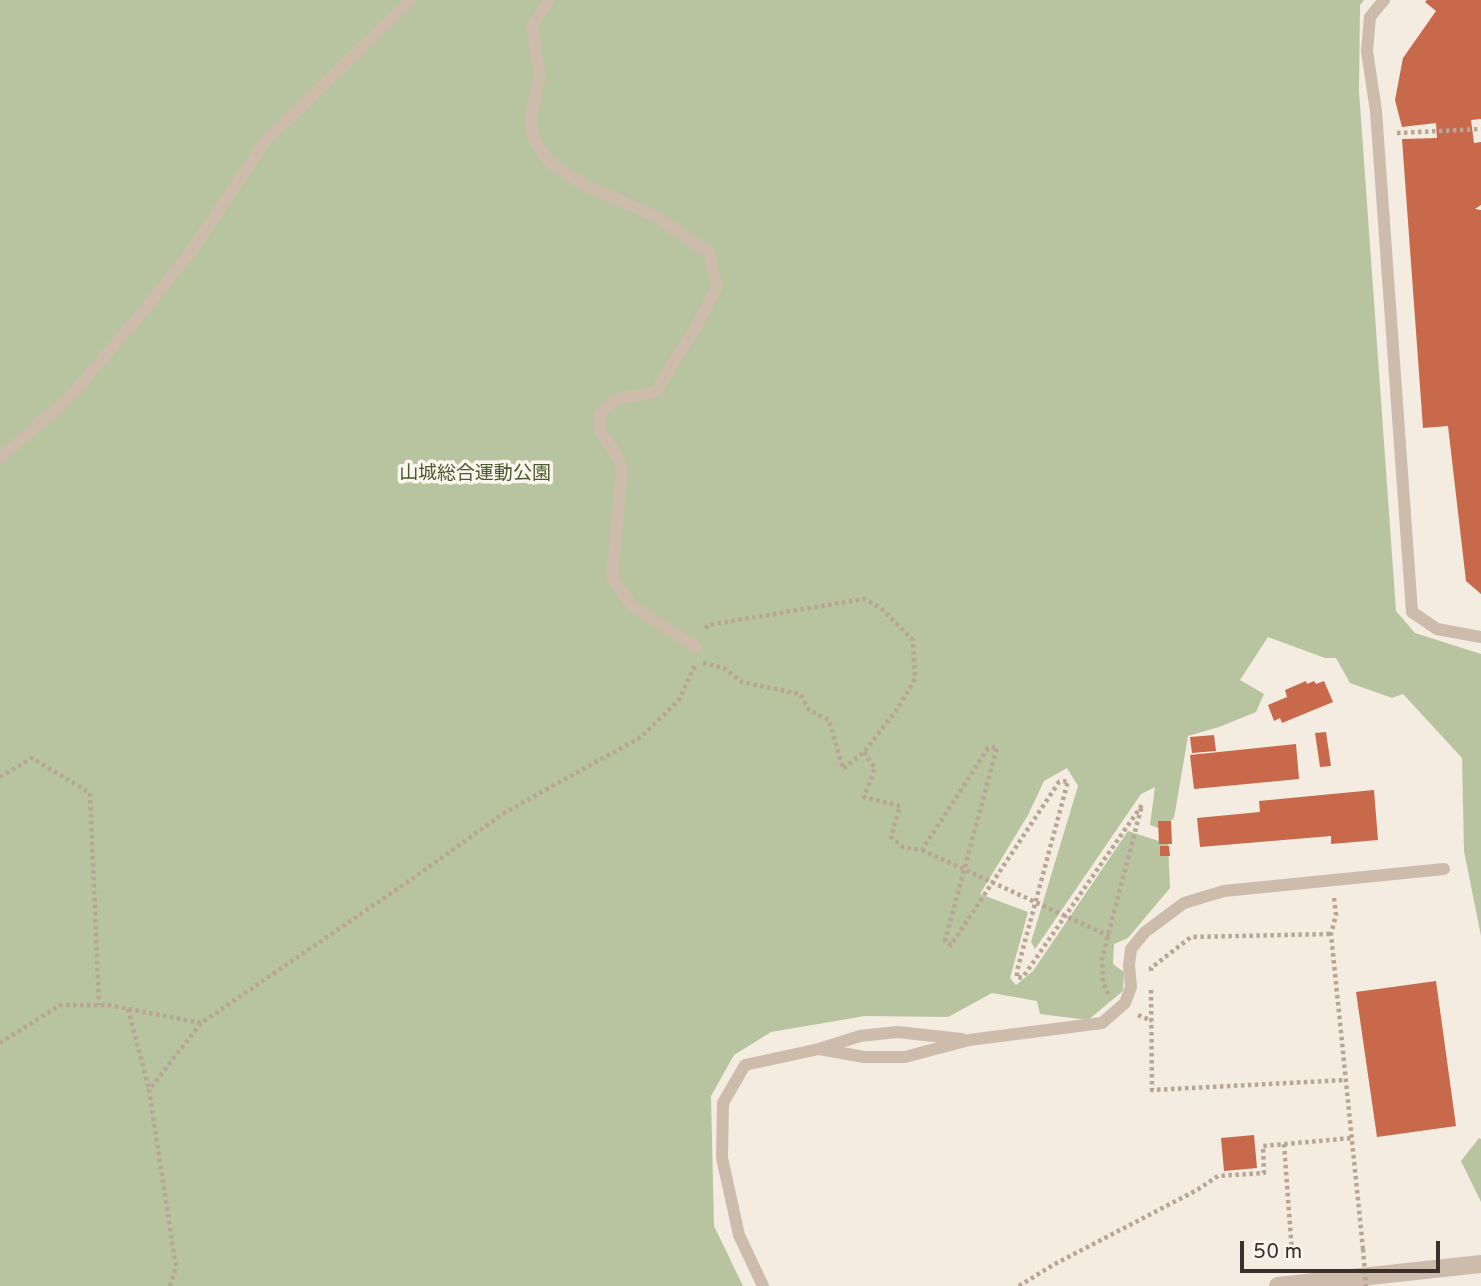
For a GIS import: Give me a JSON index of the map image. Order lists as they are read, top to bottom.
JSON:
{
  "parks": ["山城総合運動公園"],
  "scale_bar": "50 m"
}
